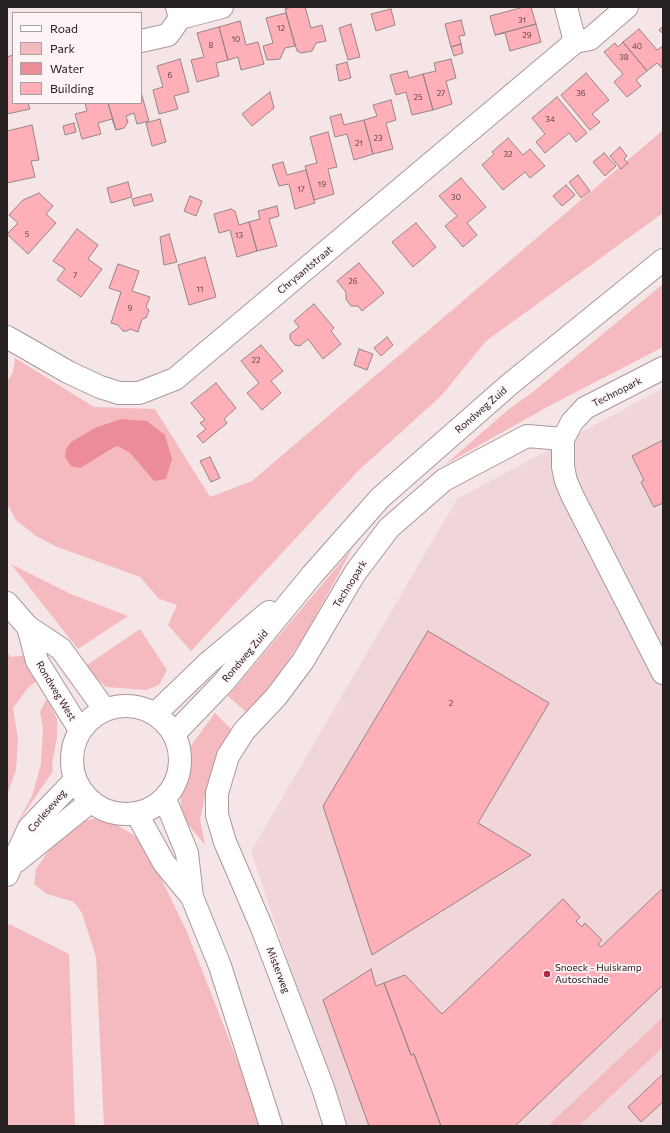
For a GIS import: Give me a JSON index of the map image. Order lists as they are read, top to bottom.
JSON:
{
  "streets": {
    "main road": [
      "Chrysantstraat",
      "Technopark",
      "Rondweg Zuid",
      "Rondweg West",
      "Corleseweg",
      "Misterweg"
    ]
  },
  "crossings": [
    ["Technopark", "Misterweg"],
    ["Rondweg Zuid", "Rondweg West"],
    ["Rondweg Zuid", "Corleseweg"],
    ["Rondweg West", "Corleseweg"]
  ],
  "places": ["Snoeck - Huiskamp Autoschade"],
  "house_numbers": [
    "31",
    "12",
    "29",
    "10",
    "8",
    "40",
    "38",
    "6",
    "27",
    "36",
    "25",
    "34",
    "23",
    "21",
    "32",
    "19",
    "17",
    "30",
    "5",
    "13",
    "7",
    "26",
    "11",
    "9",
    "22",
    "2"
  ],
  "legend": [
    "Road",
    "Park",
    "Water",
    "Building"
  ]
}
